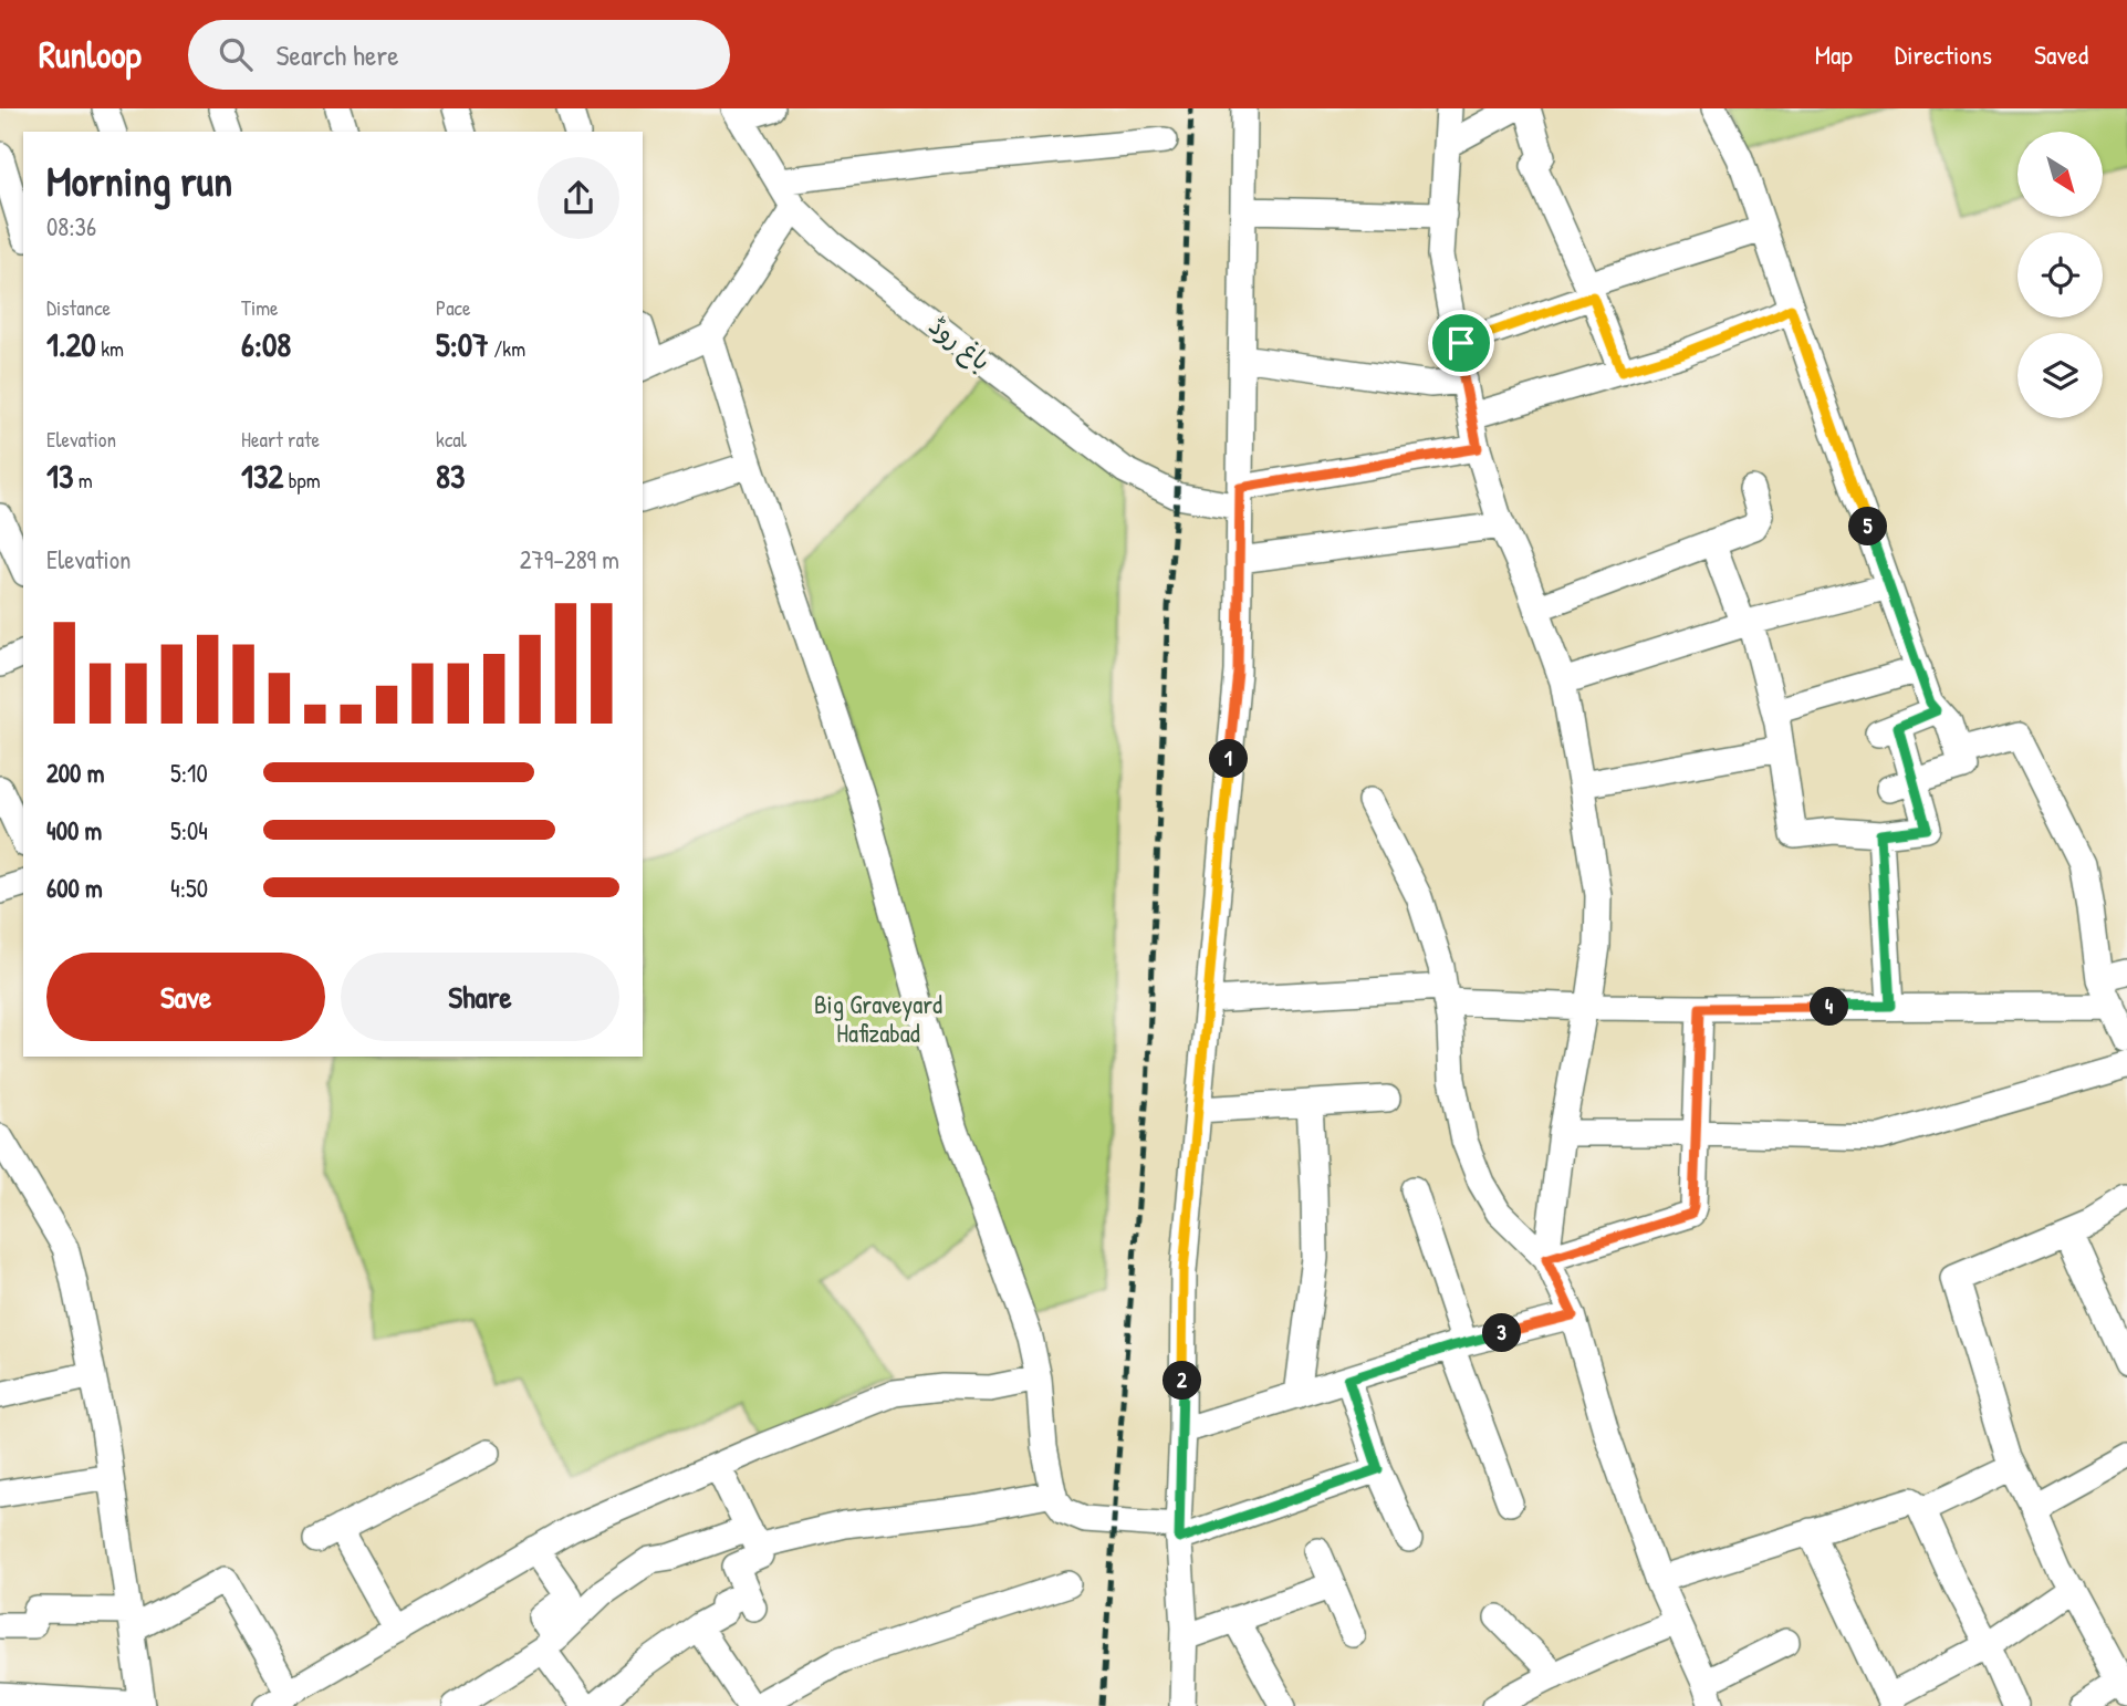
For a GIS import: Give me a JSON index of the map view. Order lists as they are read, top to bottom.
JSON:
{
  "streets": {
    "street": ["باغ روڈ"]
  },
  "parks": ["Big Graveyard Hafizabad"],
  "north": "bottom right",
  "page": {
    "header": "Runloop",
    "search": "Search here",
    "nav": ["Map", "Directions", "Saved"],
    "heading": ["Morning run", "08:36"],
    "stats": [
      ["Distance", "1.20 km"],
      ["Time", "6:08"],
      ["Pace", "5:07 /km"],
      ["Elevation", "13 m"],
      ["Heart rate", "132 bpm"],
      ["kcal", "83"]
    ],
    "pins": [
      "5",
      "1",
      "4",
      "3",
      "2"
    ],
    "chart": ["Elevation", "279–289 m"],
    "list": [
      {
        "name": "200 m",
        "note": "5:10"
      },
      {
        "name": "400 m",
        "note": "5:04"
      },
      {
        "name": "600 m",
        "note": "4:50"
      }
    ],
    "buttons": ["Save", "Share"]
  }
}
